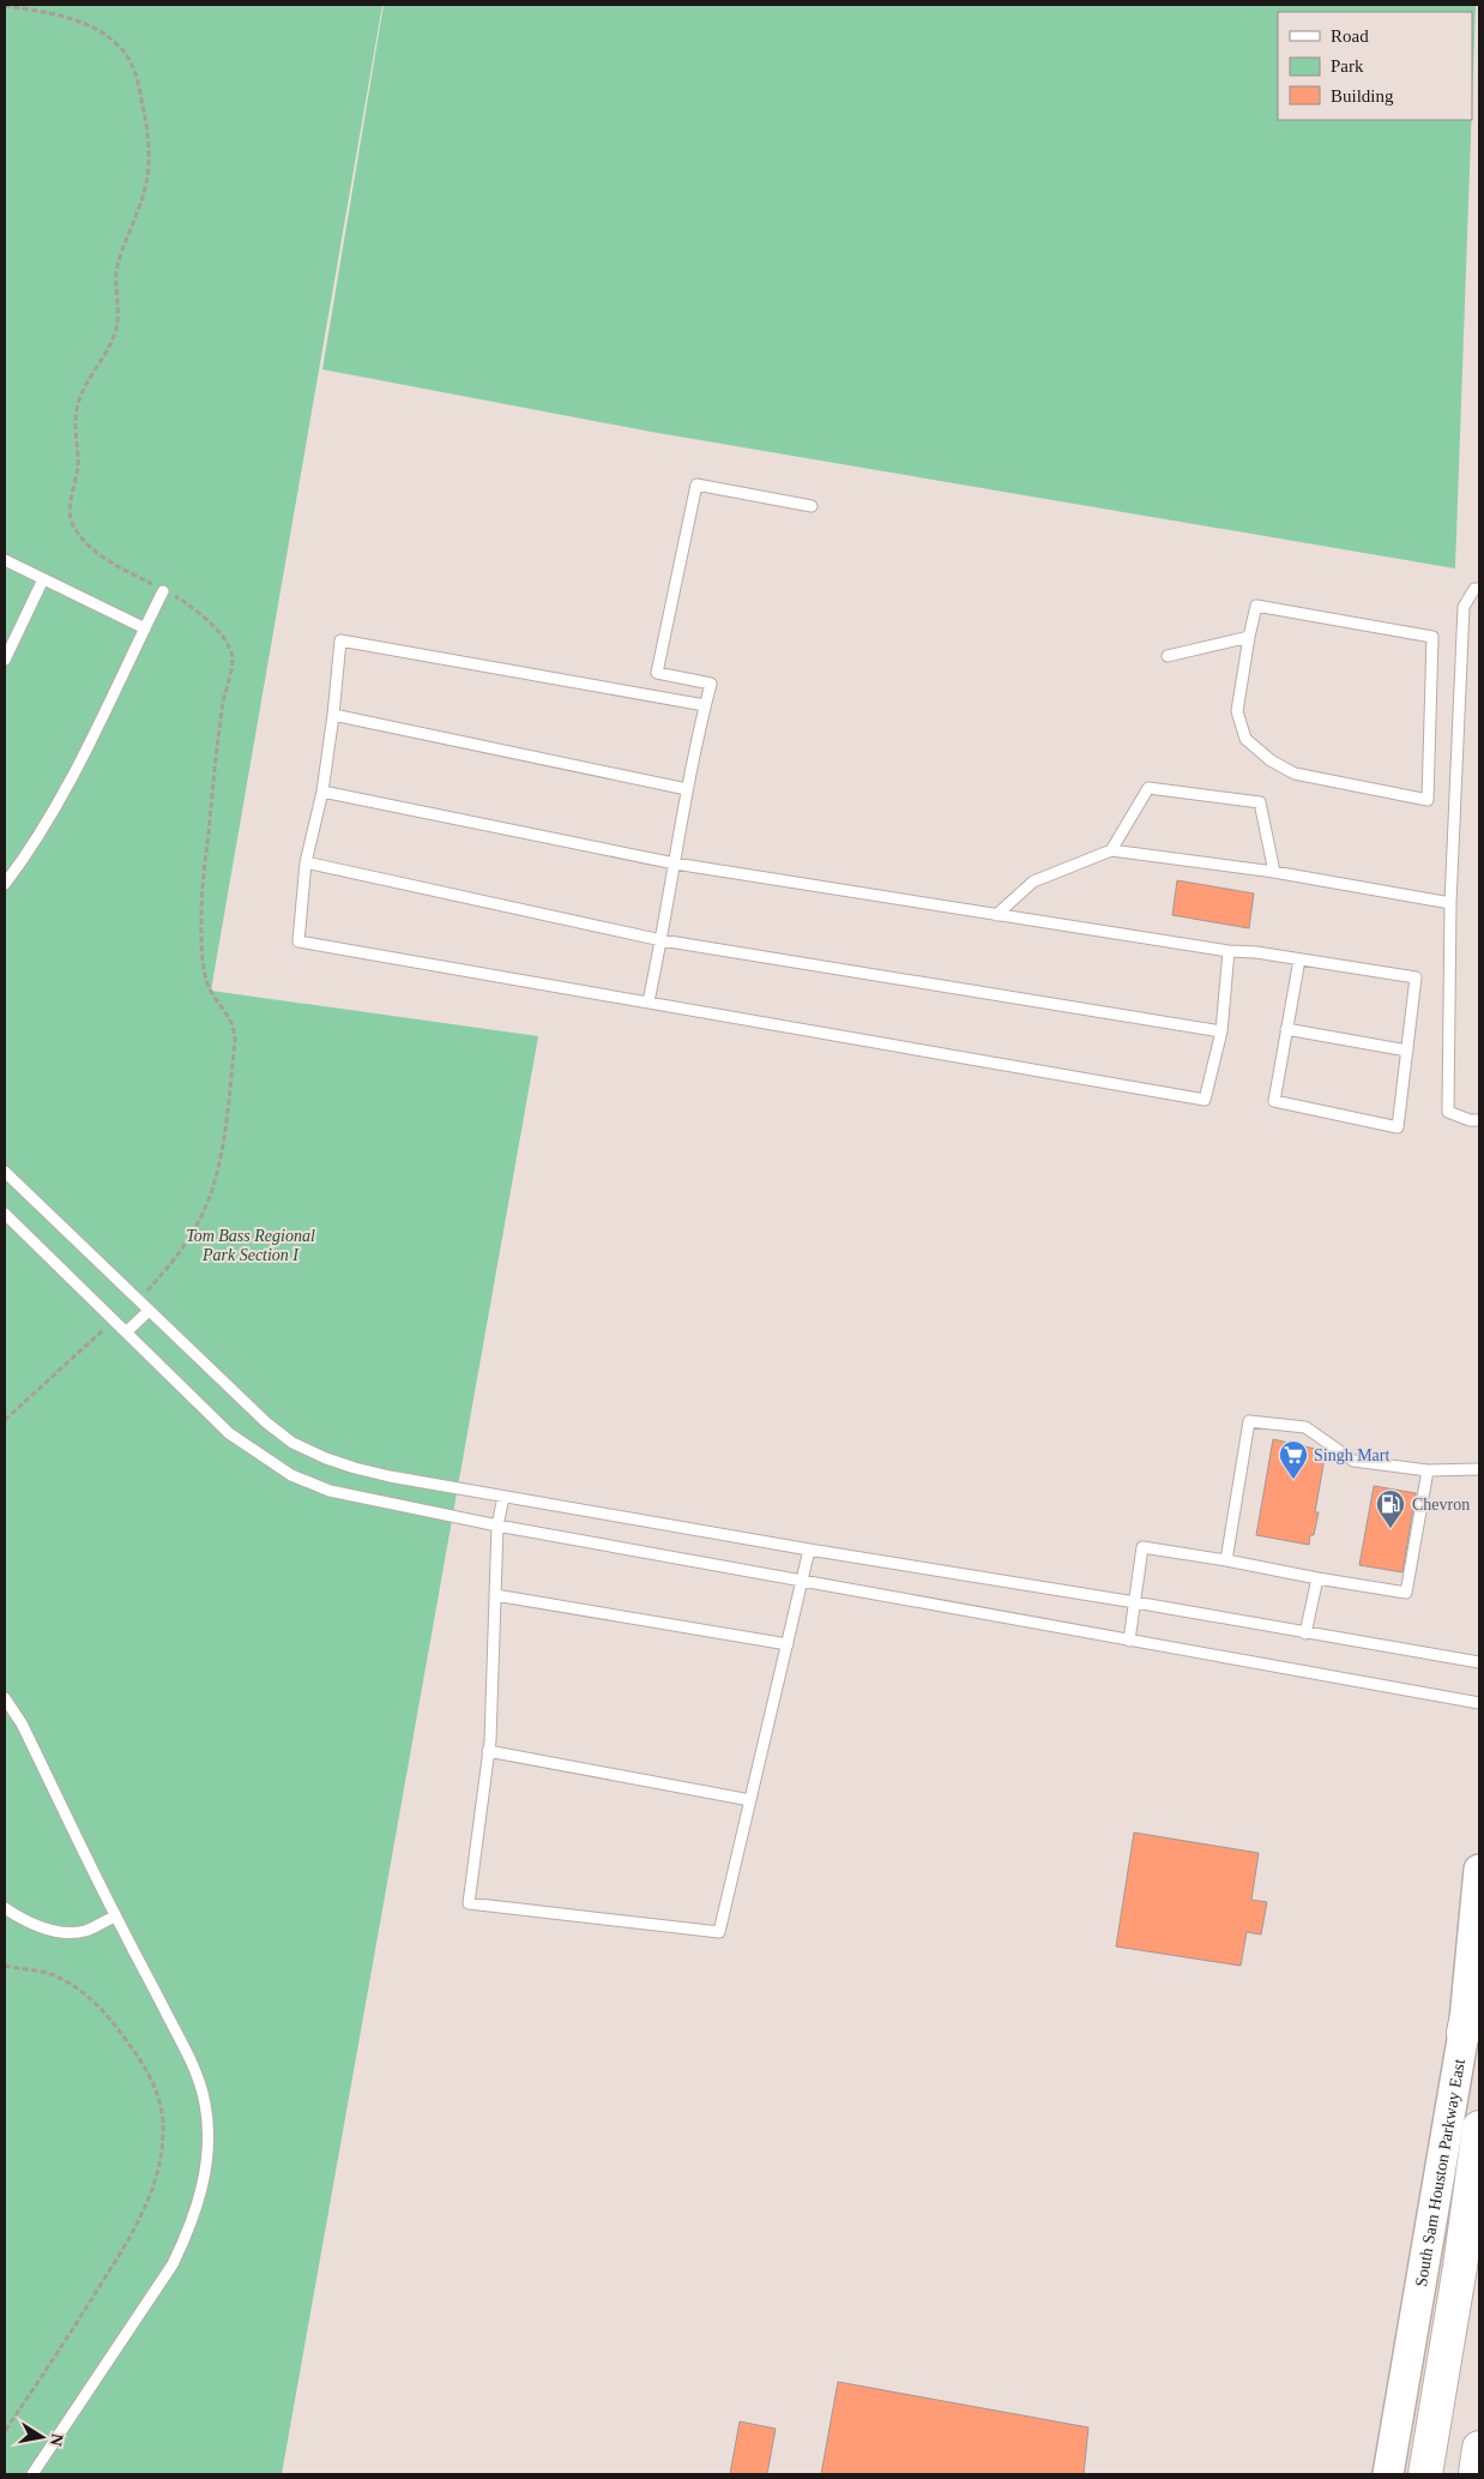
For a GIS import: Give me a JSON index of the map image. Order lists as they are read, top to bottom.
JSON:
{
  "streets": {
    "main road": ["South Sam Houston Parkway East"]
  },
  "parks": ["Tom Bass Regional Park Section I"],
  "places": {
    "supermarket": ["Singh Mart"],
    "fuel station": ["Chevron"]
  },
  "legend": ["Road", "Park", "Building"],
  "north": "right"
}
